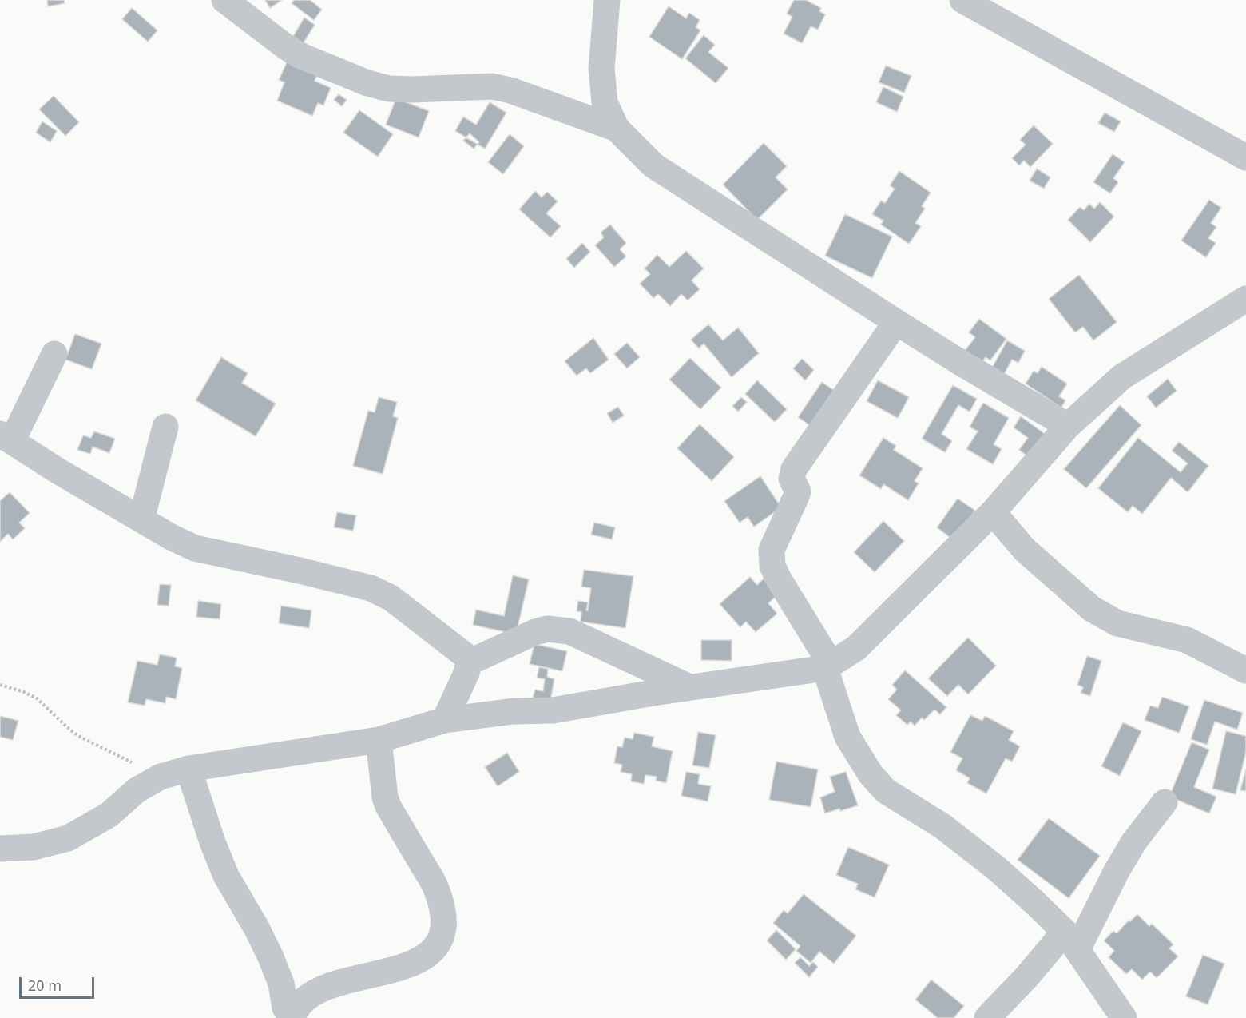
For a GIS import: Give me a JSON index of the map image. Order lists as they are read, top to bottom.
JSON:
{
  "scale_bar": "20 m"
}
